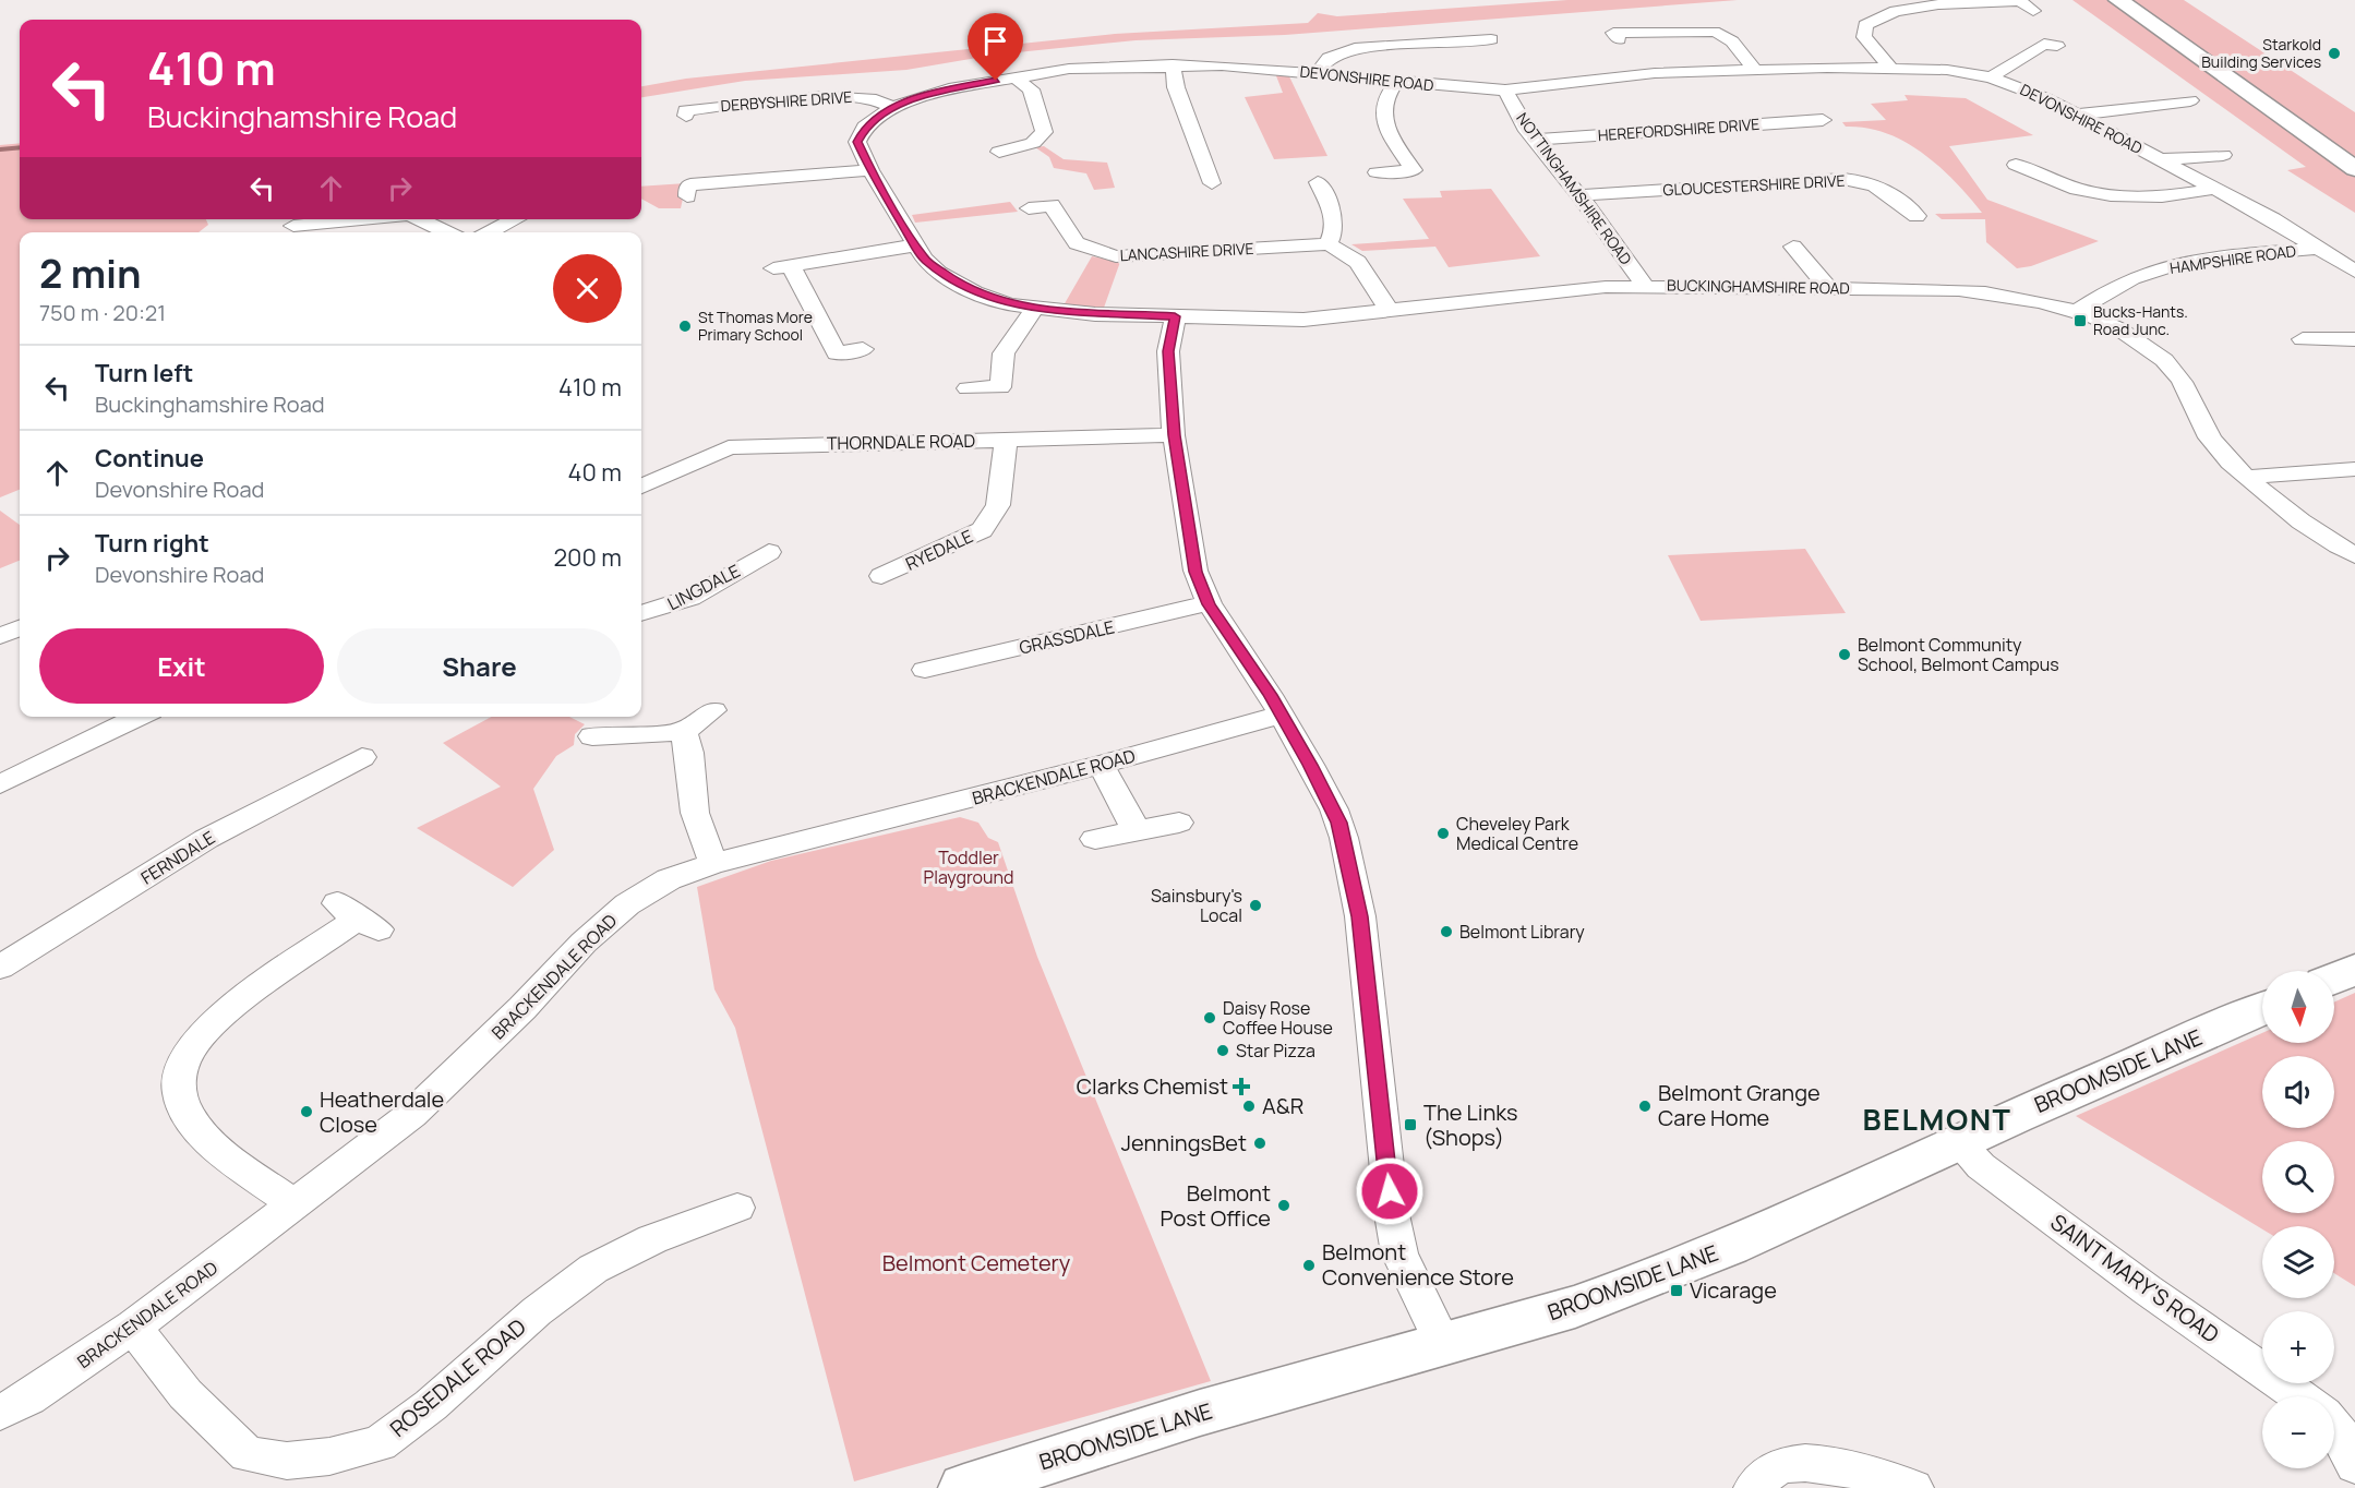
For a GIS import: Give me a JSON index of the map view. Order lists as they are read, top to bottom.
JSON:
{
  "streets": {
    "main road": ["BROOMSIDE LANE"],
    "street": [
      "DEVONSHIRE ROAD",
      "DERBYSHIRE DRIVE",
      "HEREFORDSHIRE DRIVE",
      "GLOUCESTERSHIRE DRIVE",
      "NOTTINGHAMSHIRE ROAD",
      "LANCASHIRE DRIVE",
      "HAMPSHIRE ROAD",
      "BUCKINGHAMSHIRE ROAD",
      "THORNDALE ROAD",
      "RYEDALE",
      "LINGDALE",
      "GRASSDALE",
      "BRACKENDALE ROAD",
      "FERNDALE",
      "SAINT MARY'S ROAD",
      "ROSEDALE ROAD"
    ]
  },
  "crossings": [
    ["DEVONSHIRE ROAD", "DERBYSHIRE DRIVE"],
    ["DEVONSHIRE ROAD", "NOTTINGHAMSHIRE ROAD"],
    ["DEVONSHIRE ROAD", "HAMPSHIRE ROAD"],
    ["DEVONSHIRE ROAD", "BUCKINGHAMSHIRE ROAD"],
    ["HEREFORDSHIRE DRIVE", "NOTTINGHAMSHIRE ROAD"],
    ["GLOUCESTERSHIRE DRIVE", "NOTTINGHAMSHIRE ROAD"],
    ["NOTTINGHAMSHIRE ROAD", "BUCKINGHAMSHIRE ROAD"],
    ["LANCASHIRE DRIVE", "BUCKINGHAMSHIRE ROAD"],
    ["HAMPSHIRE ROAD", "BUCKINGHAMSHIRE ROAD"],
    ["THORNDALE ROAD", "RYEDALE"],
    ["BRACKENDALE ROAD", "ROSEDALE ROAD"],
    ["BROOMSIDE LANE", "SAINT MARY'S ROAD"]
  ],
  "districts": ["BELMONT"],
  "parks": ["Toddler Playground", "Belmont Cemetery"],
  "places": {
    "other": [
      "Starkold Building Services",
      "St Thomas More Primary School",
      "Belmont Community School, Belmont Campus",
      "Cheveley Park Medical Centre",
      "Sainsbury's Local",
      "Belmont Library",
      "Daisy Rose Coffee House",
      "Star Pizza",
      "A&R",
      "Belmont Grange Care Home",
      "Heatherdale Close",
      "JenningsBet",
      "Belmont Post Office",
      "Belmont Convenience Store"
    ],
    "transit": ["Bucks-Hants. Road Junc.", "The Links (Shops)", "Vicarage"],
    "health": ["Clarks Chemist"]
  },
  "north": "bottom",
  "page": {
    "turn": ["410 m", "Buckinghamshire Road"],
    "heading": ["2 min", "750 m · 20:21"],
    "list": [
      {
        "name": "Turn left",
        "note": "Buckinghamshire Road",
        "value": "410 m"
      },
      {
        "name": "Continue",
        "note": "Devonshire Road",
        "value": "40 m"
      },
      {
        "name": "Turn right",
        "note": "Devonshire Road",
        "value": "200 m"
      }
    ],
    "buttons": ["Exit", "Share"],
    "map_buttons": ["+", "−"]
  }
}
